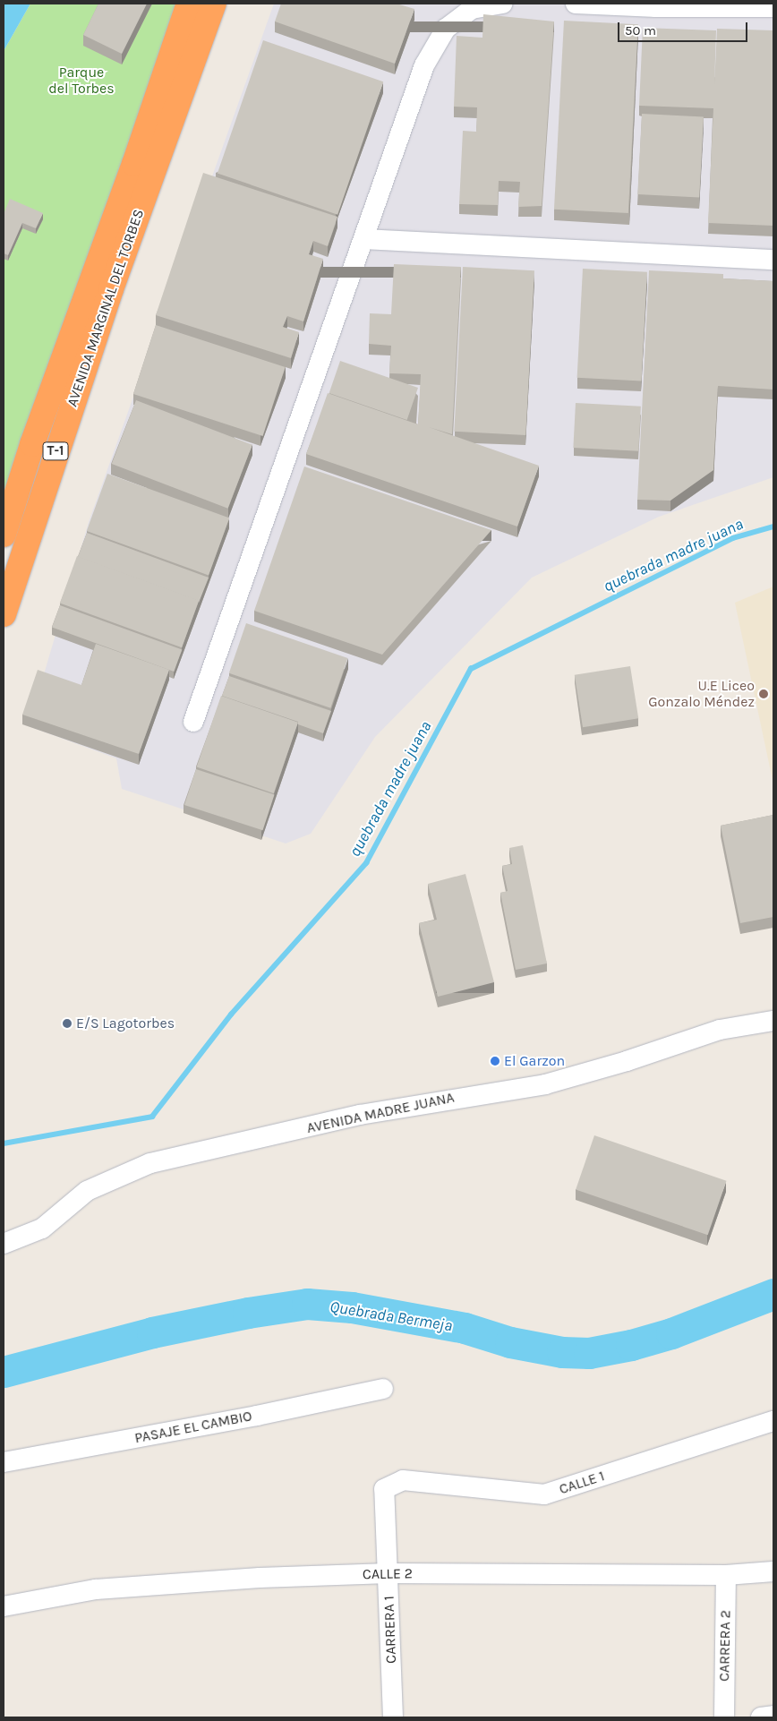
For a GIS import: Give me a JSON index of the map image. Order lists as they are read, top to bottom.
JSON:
{
  "streets": {
    "highway": ["AVENIDA MARGINAL DEL TORBES", "T-1"],
    "street": [
      "AVENIDA MADRE JUANA",
      "PASAJE EL CAMBIO",
      "CALLE 1",
      "CALLE 2",
      "CARRERA 1",
      "CARRERA 2"
    ]
  },
  "crossings": [
    ["CALLE 1", "CARRERA 1"],
    ["CALLE 2", "CARRERA 1"],
    ["CALLE 2", "CARRERA 2"]
  ],
  "water": ["quebrada madre juana", "Quebrada Bermeja"],
  "parks": ["Parque del Torbes"],
  "places": ["U.E Liceo Gonzalo Méndez", "E/S Lagotorbes", "El Garzon"],
  "scale_bar": "50 m"
}
